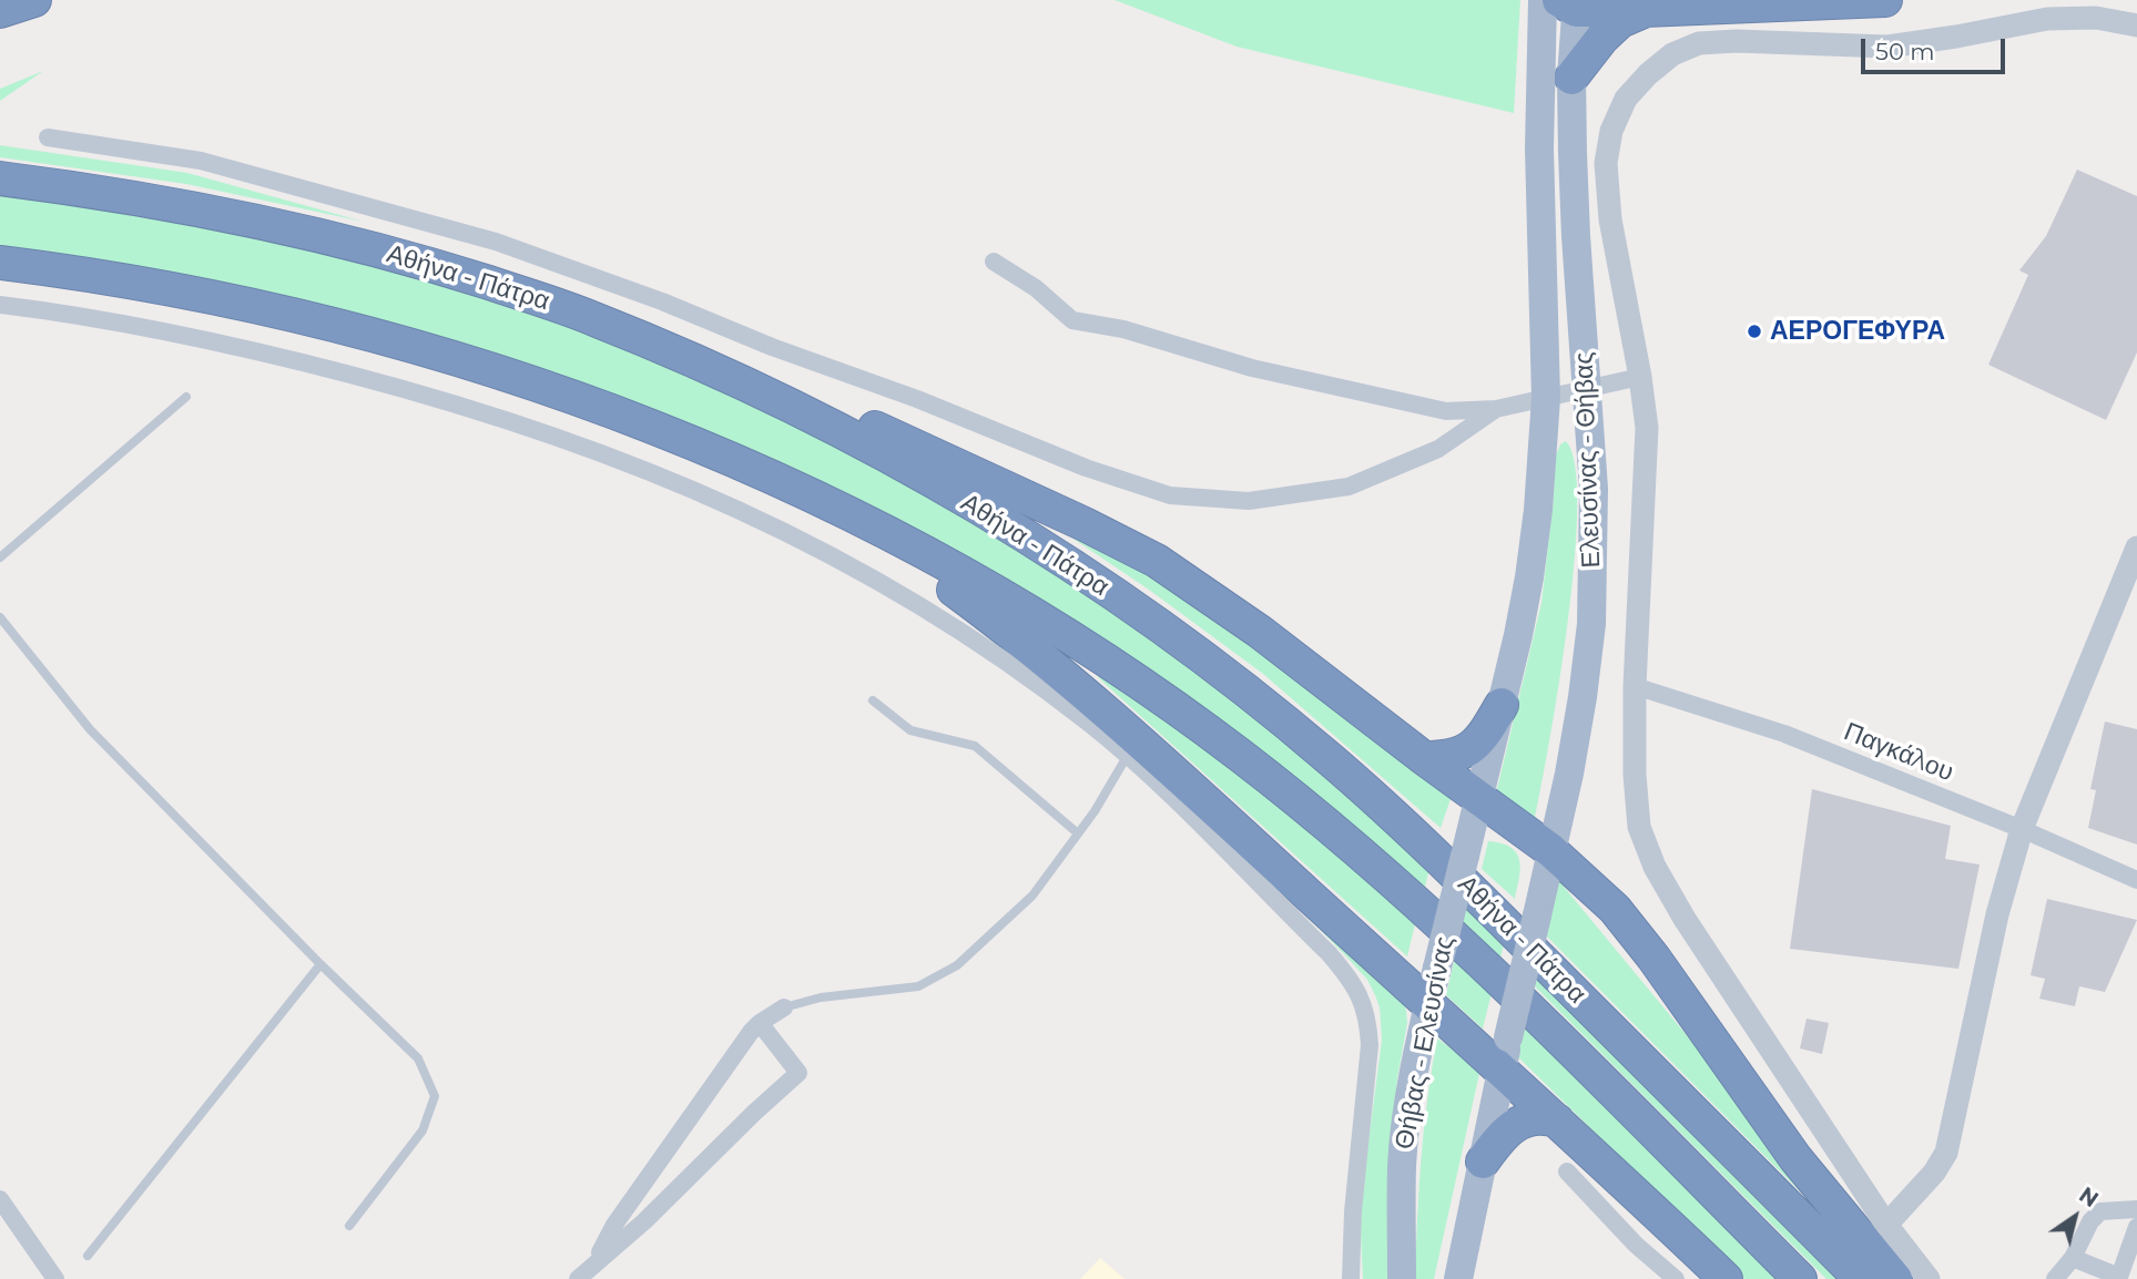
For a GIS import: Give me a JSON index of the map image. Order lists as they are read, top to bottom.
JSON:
{
  "streets": {
    "highway": ["Αθήνα - Πάτρα"],
    "main road": ["Ελευσίνας - Θήβας", "Θήβας - Ελευσίνας"],
    "street": ["Παγκάλου"]
  },
  "crossings": [
    ["Ελευσίνας - Θήβας", "Θήβας - Ελευσίνας"]
  ],
  "places": ["ΑΕΡΟΓΕΦΥΡΑ"],
  "scale_bar": "50 m",
  "north": "top right"
}
